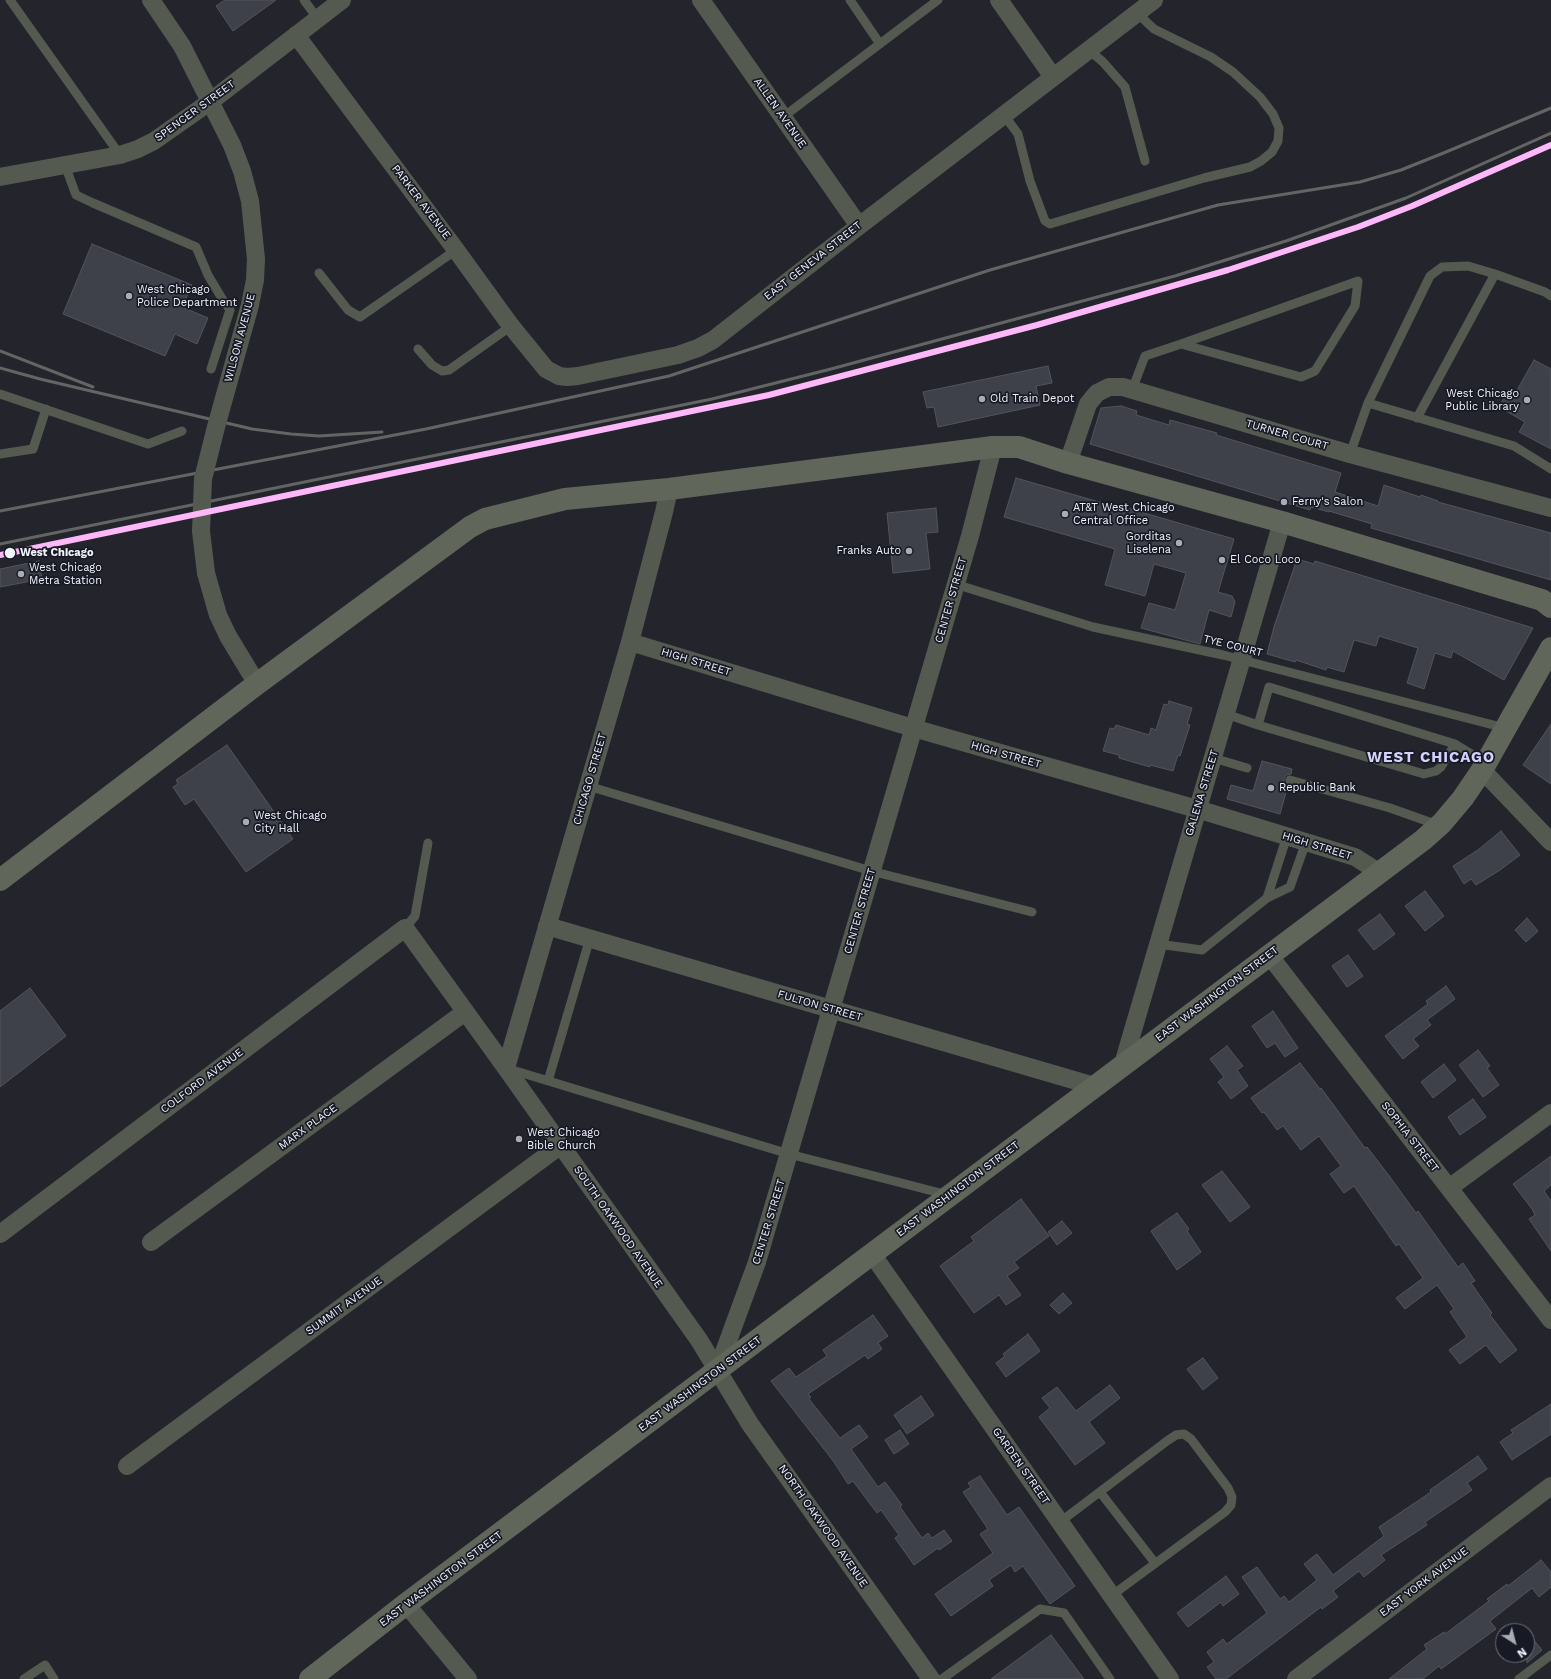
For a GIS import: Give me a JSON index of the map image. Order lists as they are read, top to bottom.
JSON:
{
  "streets": {
    "street": [
      "SPENCER STREET",
      "ALLEN AVENUE",
      "PARKER AVENUE",
      "EAST GENEVA STREET",
      "WILSON AVENUE",
      "TURNER COURT",
      "CENTER STREET",
      "HIGH STREET",
      "CHICAGO STREET",
      "GALENA STREET",
      "EAST WASHINGTON STREET",
      "FULTON STREET",
      "COLFORD AVENUE",
      "MARX PLACE",
      "SOPHIA STREET",
      "SOUTH OAKWOOD AVENUE",
      "SUMMIT AVENUE",
      "GARDEN STREET",
      "NORTH OAKWOOD AVENUE",
      "EAST YORK AVENUE"
    ],
    "lane": ["TYE COURT"]
  },
  "crossings": [
    ["SPENCER STREET", "PARKER AVENUE"],
    ["SPENCER STREET", "WILSON AVENUE"],
    ["ALLEN AVENUE", "EAST GENEVA STREET"],
    ["PARKER AVENUE", "EAST GENEVA STREET"],
    ["CENTER STREET", "TYE COURT"],
    ["CENTER STREET", "HIGH STREET"],
    ["CENTER STREET", "EAST WASHINGTON STREET"],
    ["CENTER STREET", "FULTON STREET"],
    ["CENTER STREET", "SOUTH OAKWOOD AVENUE"],
    ["CENTER STREET", "NORTH OAKWOOD AVENUE"],
    ["TYE COURT", "GALENA STREET"],
    ["TYE COURT", "EAST WASHINGTON STREET"],
    ["HIGH STREET", "CHICAGO STREET"],
    ["HIGH STREET", "GALENA STREET"],
    ["HIGH STREET", "EAST WASHINGTON STREET"],
    ["CHICAGO STREET", "FULTON STREET"],
    ["CHICAGO STREET", "SOUTH OAKWOOD AVENUE"],
    ["GALENA STREET", "EAST WASHINGTON STREET"],
    ["EAST WASHINGTON STREET", "FULTON STREET"],
    ["EAST WASHINGTON STREET", "SOPHIA STREET"],
    ["EAST WASHINGTON STREET", "SOUTH OAKWOOD AVENUE"],
    ["EAST WASHINGTON STREET", "GARDEN STREET"],
    ["EAST WASHINGTON STREET", "NORTH OAKWOOD AVENUE"],
    ["COLFORD AVENUE", "SOUTH OAKWOOD AVENUE"],
    ["MARX PLACE", "SOUTH OAKWOOD AVENUE"],
    ["SOUTH OAKWOOD AVENUE", "SUMMIT AVENUE"],
    ["SOUTH OAKWOOD AVENUE", "NORTH OAKWOOD AVENUE"]
  ],
  "districts": ["WEST CHICAGO"],
  "places": [
    "West Chicago Police Department",
    "Old Train Depot",
    "West Chicago Public Library",
    "Ferny's Salon",
    "AT&T West Chicago Central Office",
    "Gorditas Liselena",
    "Franks Auto",
    "West Chicago",
    "El Coco Loco",
    "West Chicago Metra Station",
    "Republic Bank",
    "West Chicago City Hall",
    "West Chicago Bible Church"
  ],
  "north": "bottom right"
}
